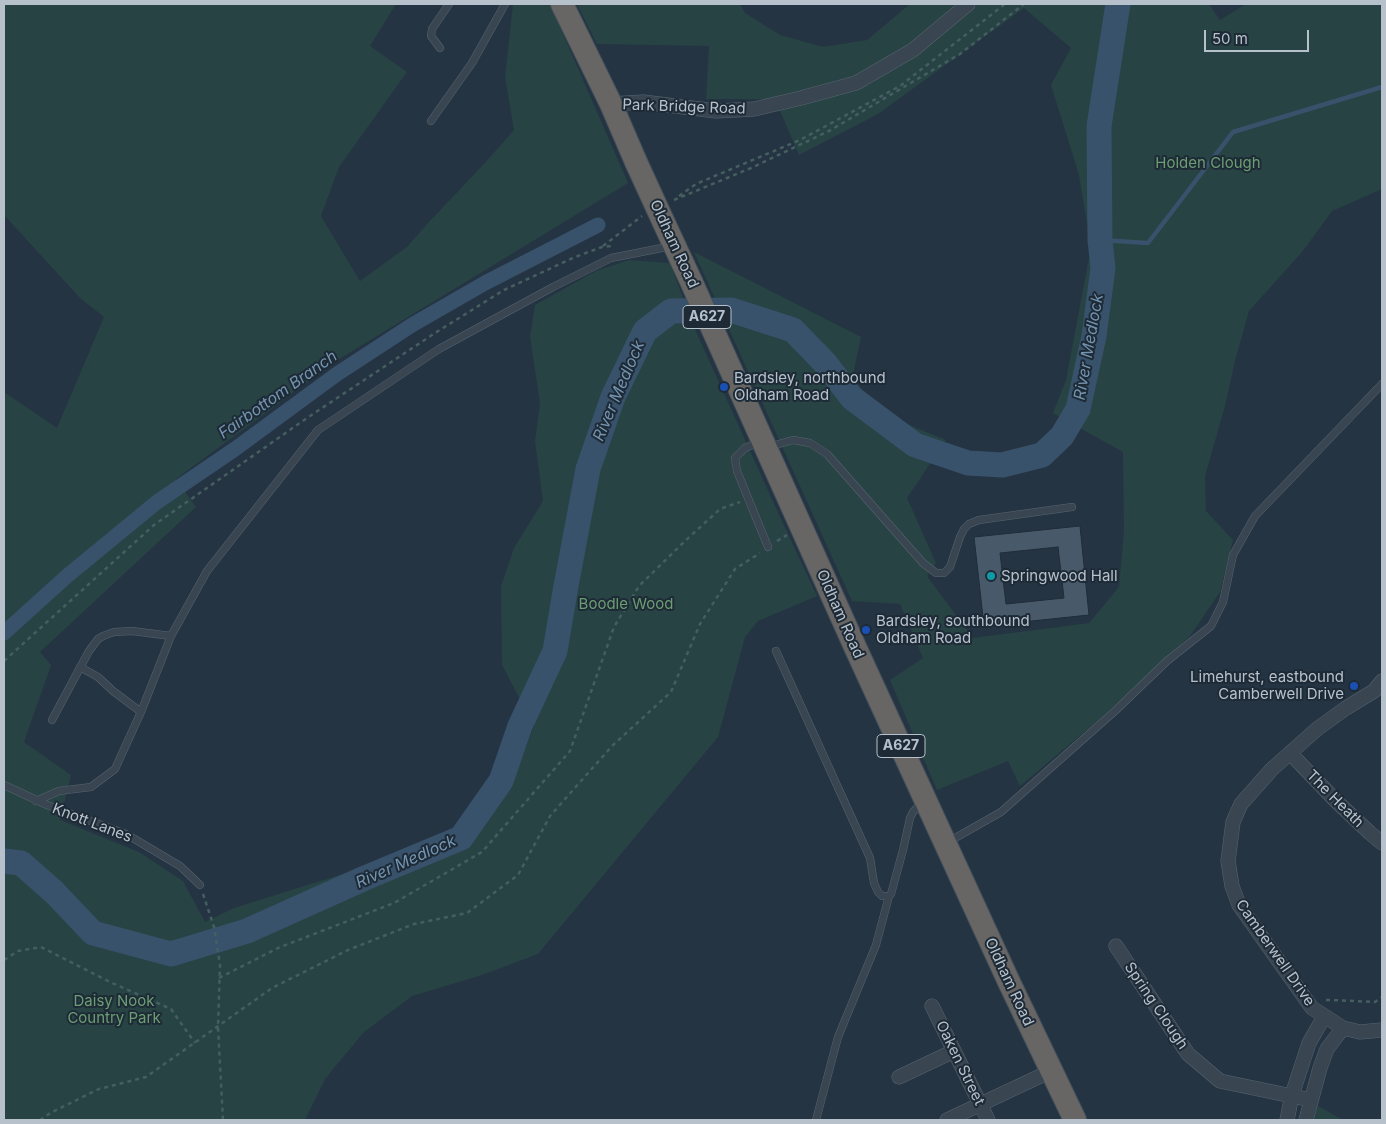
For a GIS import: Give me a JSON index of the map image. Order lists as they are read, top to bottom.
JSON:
{
  "streets": {
    "highway": ["Oldham Road", "A627"],
    "street": [
      "Park Bridge Road",
      "The Heath",
      "Camberwell Drive",
      "Spring Clough",
      "Oaken Street"
    ],
    "lane": ["Knott Lanes"]
  },
  "crossings": [
    ["Park Bridge Road", "Oldham Road"],
    ["Park Bridge Road", "A627"],
    ["Oldham Road", "A627"],
    ["The Heath", "Camberwell Drive"]
  ],
  "water": ["River Medlock", "Fairbottom Branch"],
  "parks": ["Holden Clough", "Boodle Wood", "Daisy Nook Country Park"],
  "places": [
    "Bardsley, northbound Oldham Road",
    "Springwood Hall",
    "Bardsley, southbound Oldham Road",
    "Limehurst, eastbound Camberwell Drive"
  ],
  "scale_bar": "50 m"
}
